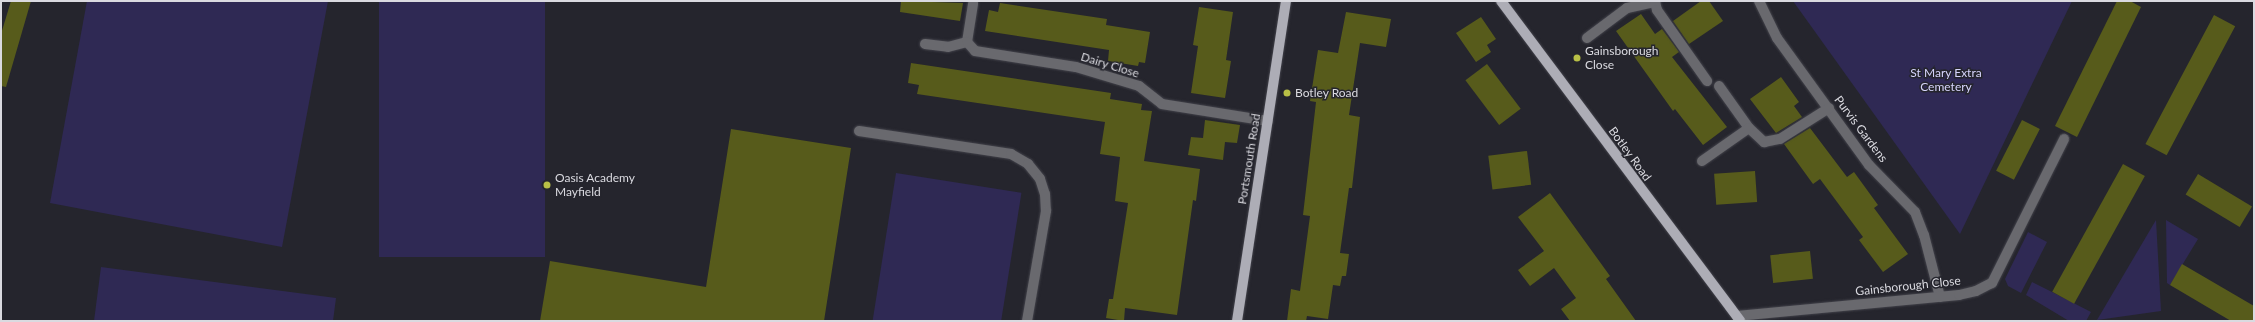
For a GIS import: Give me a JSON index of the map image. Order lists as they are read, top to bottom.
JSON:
{
  "streets": {
    "main road": ["Botley Road", "Portsmouth Road"],
    "street": ["Dairy Close", "Purvis Gardens", "Gainsborough Close"]
  },
  "crossings": [
    ["Dairy Close", "Portsmouth Road"],
    ["Purvis Gardens", "Gainsborough Close"],
    ["Botley Road", "Gainsborough Close"]
  ],
  "parks": ["St Mary Extra Cemetery"],
  "places": ["Gainsborough Close", "Botley Road", "Oasis Academy Mayfield"]
}
